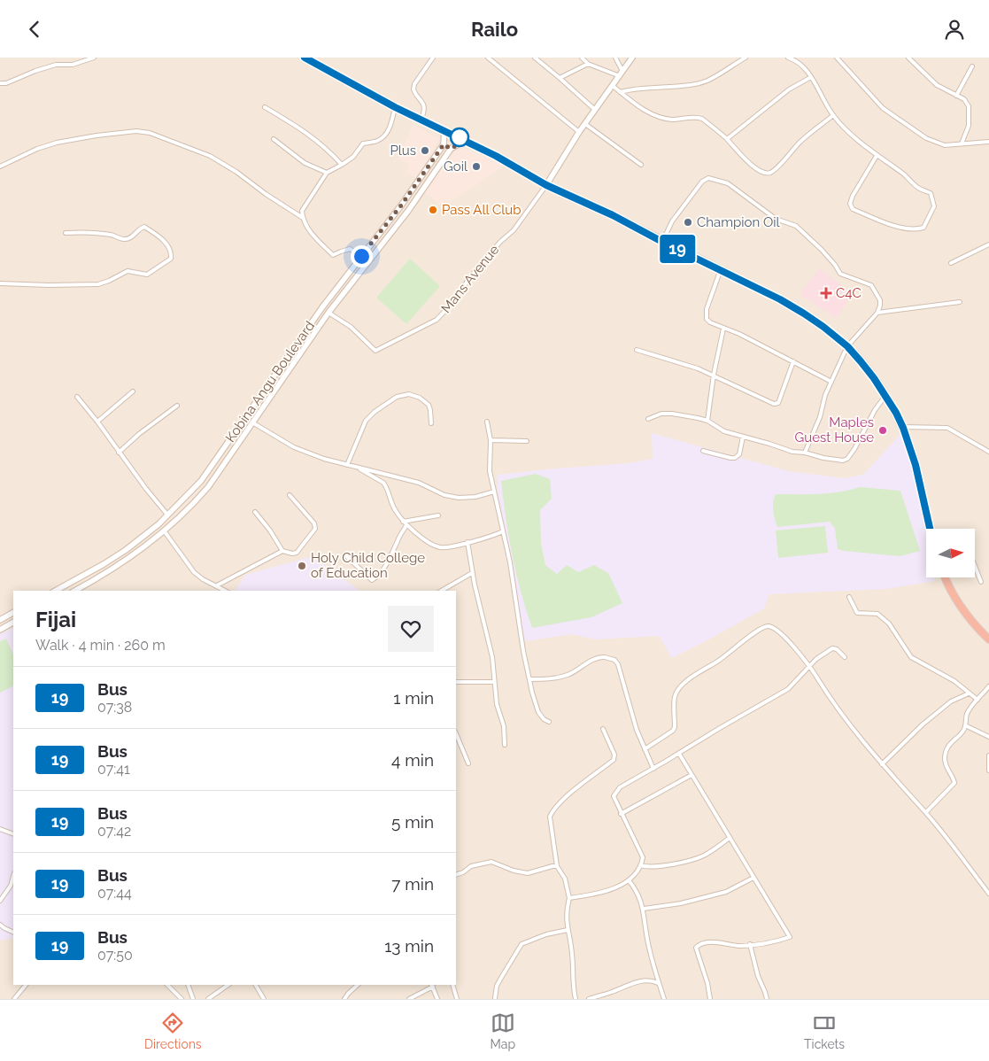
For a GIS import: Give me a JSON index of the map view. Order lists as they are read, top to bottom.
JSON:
{
  "streets": {
    "street": ["Mans Avenue", "Kobina Angu Boulevard"]
  },
  "crossings": [
    ["Mans Avenue", "Kobina Angu Boulevard"]
  ],
  "places": {
    "other": [
      "Plus",
      "Goil",
      "Pass All Club",
      "Champion Oil",
      "Maples Guest House",
      "Holy Child College of Education"
    ],
    "health": ["C4C"]
  },
  "lines": ["bus line 19"],
  "north": "right",
  "page": {
    "header": "Railo",
    "on_map": "19",
    "heading": ["Fijai", "Walk · 4 min · 260 m"],
    "list": [
      {
        "mark": "19",
        "name": "Bus",
        "note": "07:38",
        "value": "1 min"
      },
      {
        "mark": "19",
        "name": "Bus",
        "note": "07:41",
        "value": "4 min"
      },
      {
        "mark": "19",
        "name": "Bus",
        "note": "07:42",
        "value": "5 min"
      },
      {
        "mark": "19",
        "name": "Bus",
        "note": "07:44",
        "value": "7 min"
      },
      {
        "mark": "19",
        "name": "Bus",
        "note": "07:50",
        "value": "13 min"
      }
    ],
    "tabs": ["Directions", "Map", "Tickets"]
  }
}
